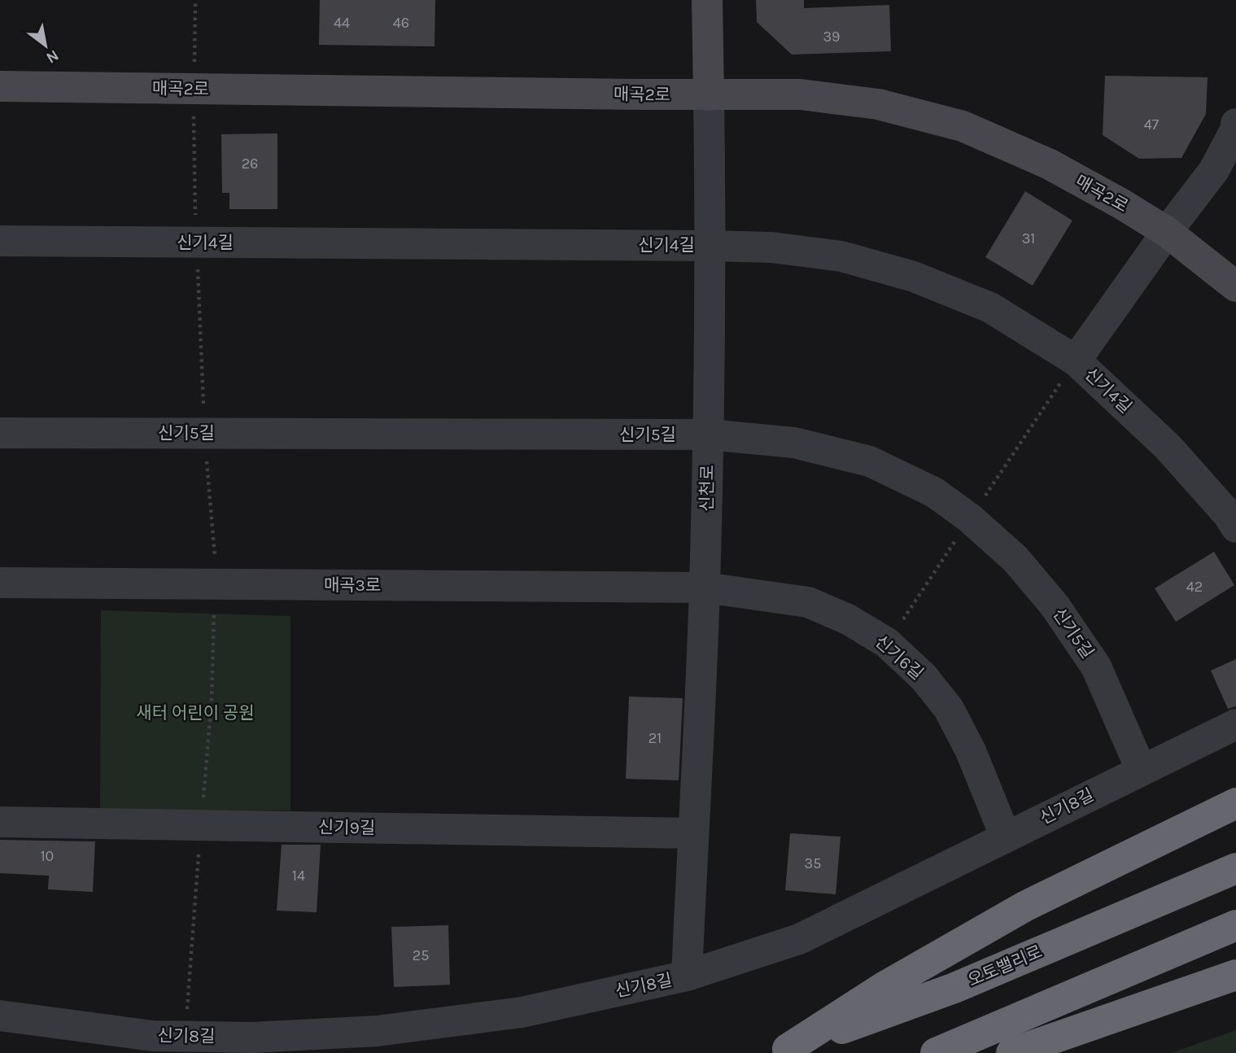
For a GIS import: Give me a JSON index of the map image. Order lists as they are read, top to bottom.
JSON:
{
  "streets": {
    "highway": ["오토밸리로"],
    "street": [
      "매곡2로",
      "신기4길",
      "신기5길",
      "신천로",
      "매곡3로",
      "신기6길",
      "신기8길",
      "신기9길"
    ]
  },
  "crossings": [
    ["매곡2로", "신천로"],
    ["신기4길", "신천로"],
    ["신기5길", "신천로"],
    ["신기5길", "신기8길"],
    ["신천로", "매곡3로"],
    ["신천로", "신기6길"],
    ["신천로", "신기8길"],
    ["신천로", "신기9길"],
    ["매곡3로", "신기6길"],
    ["신기6길", "신기8길"]
  ],
  "parks": ["새터 어린이 공원"],
  "house_numbers": [
    "44",
    "46",
    "39",
    "47",
    "26",
    "31",
    "42",
    "21",
    "10",
    "35",
    "14",
    "25"
  ],
  "north": "bottom right"
}
